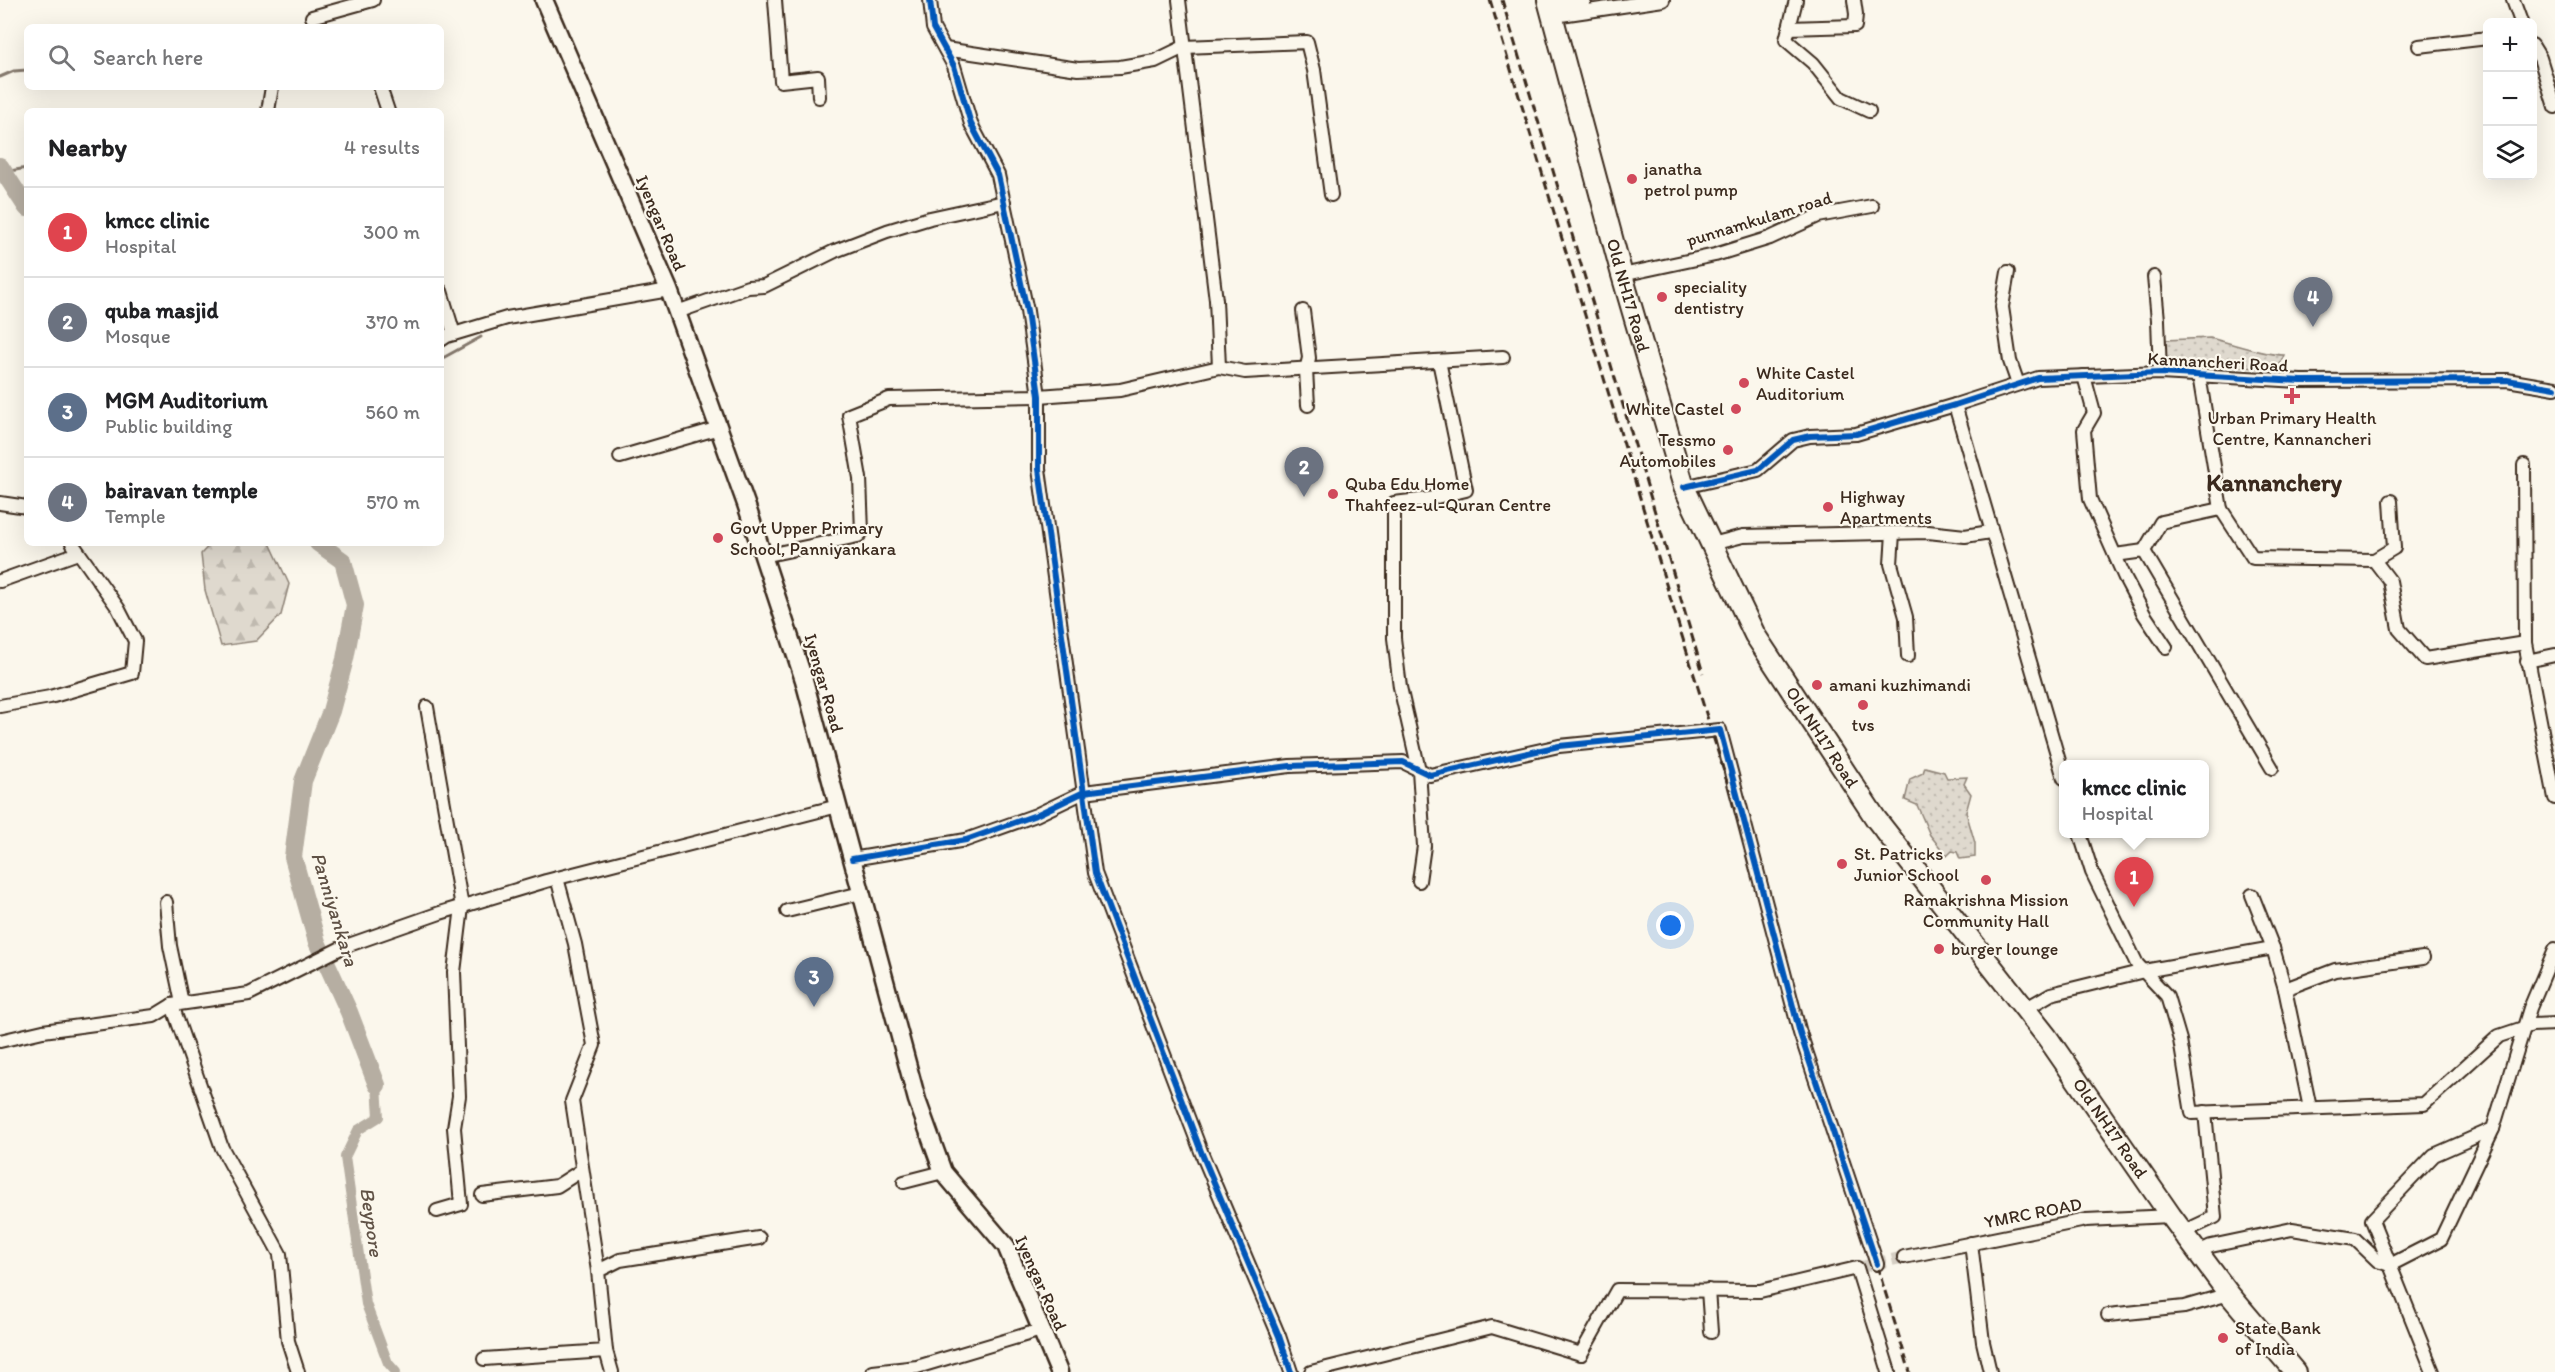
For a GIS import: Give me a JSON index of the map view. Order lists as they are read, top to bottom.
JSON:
{
  "streets": {
    "main road": ["Iyengar Road", "Old NH17 Road"],
    "street": ["punnamkulam road", "Kannancheri Road", "YMRC ROAD"]
  },
  "crossings": [
    ["punnamkulam road", "Old NH17 Road"],
    ["Old NH17 Road", "Kannancheri Road"],
    ["Old NH17 Road", "YMRC ROAD"]
  ],
  "districts": ["Kannanchery"],
  "water": ["Panniyankara", "Beypore"],
  "places": {
    "other": [
      "janatha petrol pump",
      "speciality dentistry",
      "White Castel Auditorium",
      "White Castel",
      "Tessmo Automobiles",
      "Quba Edu Home Thahfeez-ul-Quran Centre",
      "Highway Apartments",
      "Govt Upper Primary School, Panniyankara",
      "amani kuzhimandi",
      "tvs",
      "St. Patricks Junior School",
      "Ramakrishna Mission Community Hall",
      "burger lounge",
      "State Bank of India"
    ],
    "health": ["Urban Primary Health Centre, Kannancheri"]
  },
  "page": {
    "map_buttons": ["+", "−"],
    "search": "Search here",
    "heading": ["Nearby", "4 results"],
    "list": [
      {
        "mark": "1",
        "name": "kmcc clinic",
        "note": "Hospital",
        "value": "300 m"
      },
      {
        "mark": "2",
        "name": "quba masjid",
        "note": "Mosque",
        "value": "370 m"
      },
      {
        "mark": "3",
        "name": "MGM Auditorium",
        "note": "Public building",
        "value": "560 m"
      },
      {
        "mark": "4",
        "name": "bairavan temple",
        "note": "Temple",
        "value": "570 m"
      }
    ],
    "pins": [
      "4",
      "2",
      "1",
      "3"
    ],
    "popup": ["kmcc clinic", "Hospital"]
  }
}
